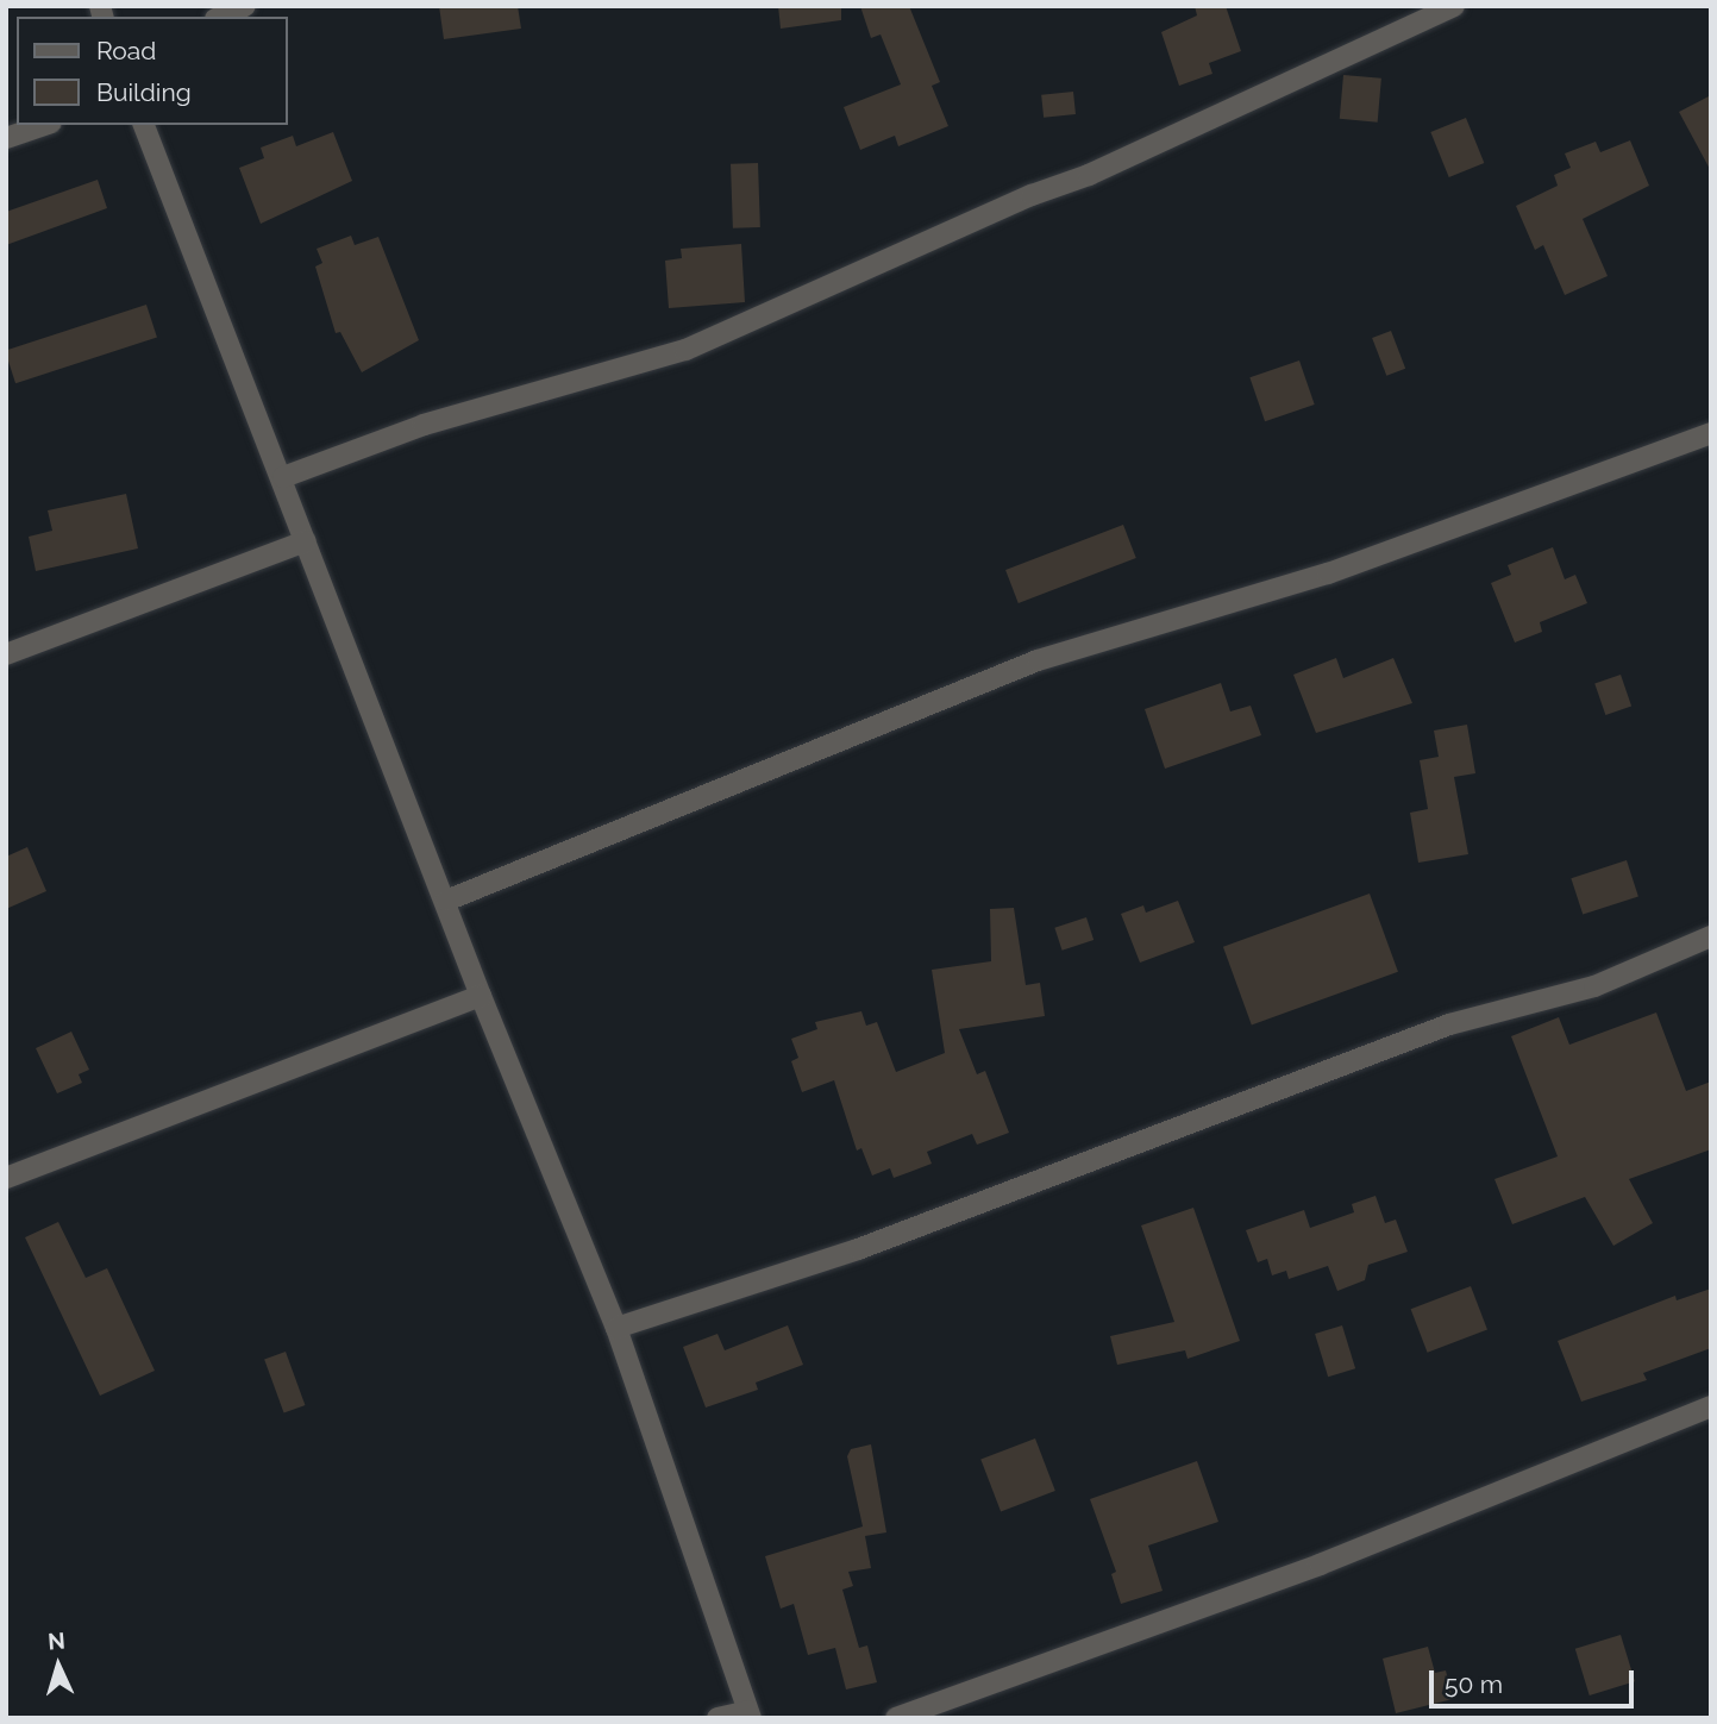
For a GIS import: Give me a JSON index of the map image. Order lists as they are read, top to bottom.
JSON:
{
  "legend": ["Road", "Building"],
  "scale_bar": "50 m",
  "north": "top"
}
